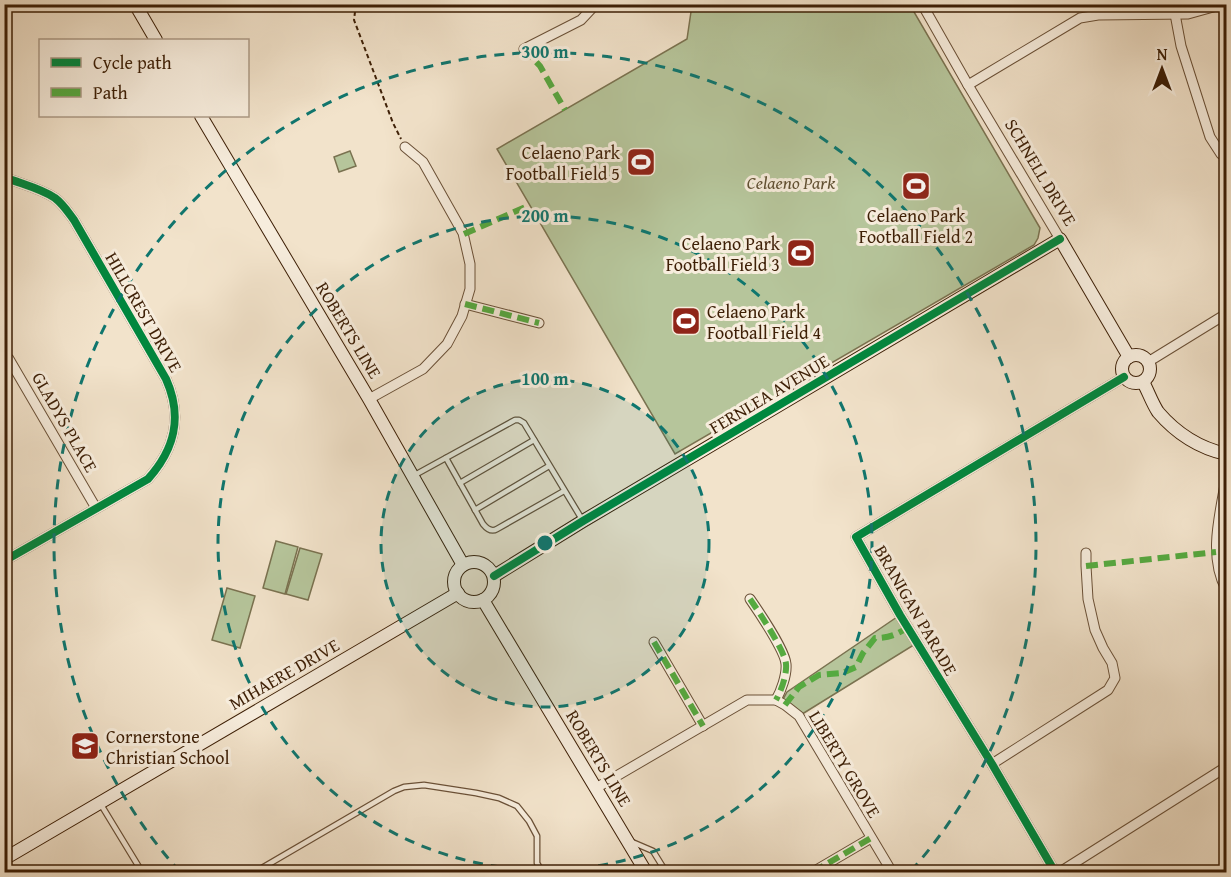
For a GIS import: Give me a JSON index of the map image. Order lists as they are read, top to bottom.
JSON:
{
  "streets": {
    "main road": [
      "SCHNELL DRIVE",
      "ROBERTS LINE",
      "FERNLEA AVENUE",
      "MIHAERE DRIVE"
    ],
    "street": [
      "HILLCREST DRIVE",
      "GLADYS PLACE",
      "BRANIGAN PARADE",
      "LIBERTY GROVE"
    ]
  },
  "crossings": [
    ["SCHNELL DRIVE", "FERNLEA AVENUE"],
    ["SCHNELL DRIVE", "BRANIGAN PARADE"],
    ["HILLCREST DRIVE", "GLADYS PLACE"],
    ["ROBERTS LINE", "FERNLEA AVENUE"],
    ["ROBERTS LINE", "MIHAERE DRIVE"],
    ["FERNLEA AVENUE", "MIHAERE DRIVE"]
  ],
  "parks": ["Celaeno Park"],
  "places": {
    "sports": [
      "Celaeno Park Football Field 5",
      "Celaeno Park Football Field 2",
      "Celaeno Park Football Field 3",
      "Celaeno Park Football Field 4"
    ],
    "school or university": ["Cornerstone Christian School"]
  },
  "legend": ["Cycle path", "Path"],
  "north": "top",
  "rings": ["300 m", "200 m", "100 m"]
}
